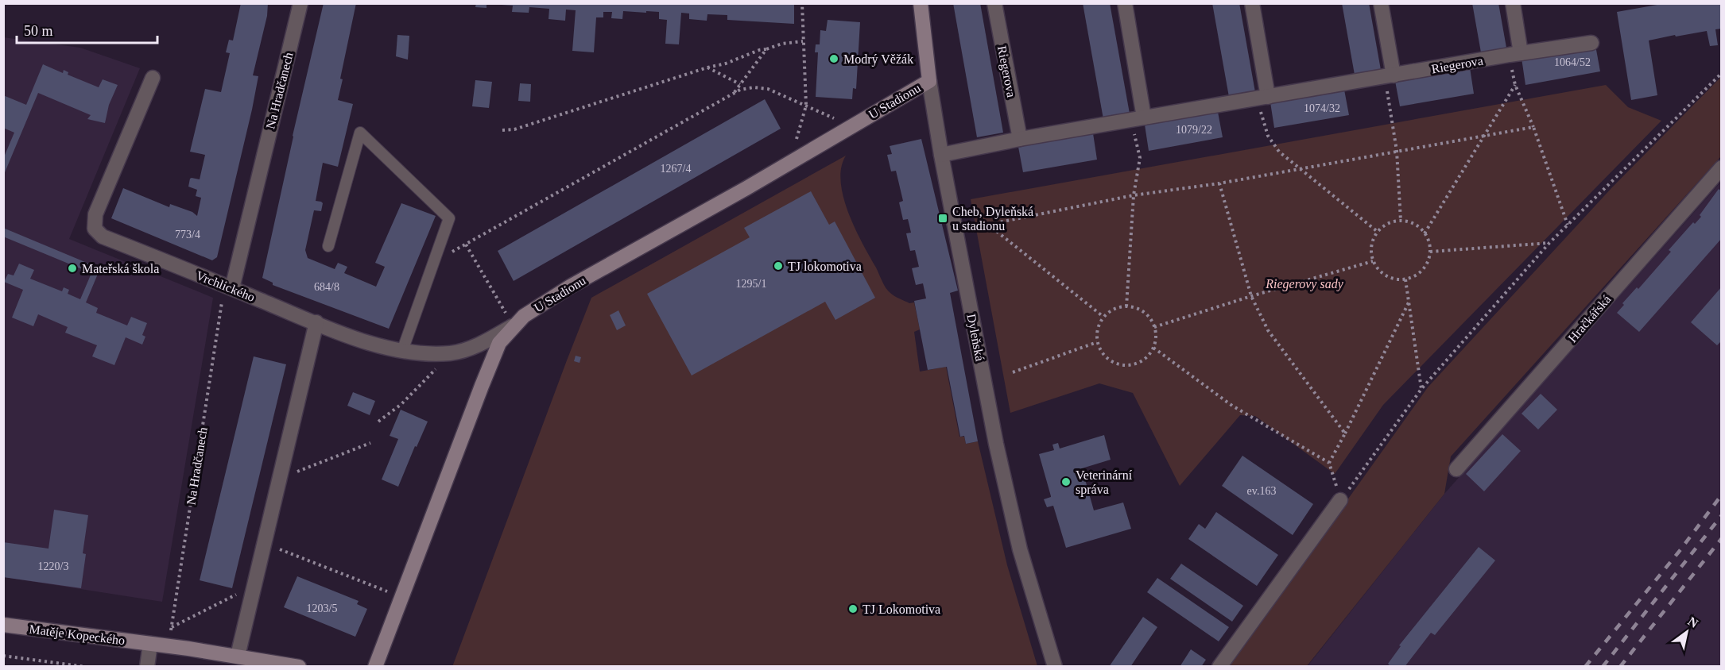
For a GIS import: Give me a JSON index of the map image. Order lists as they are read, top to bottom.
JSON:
{
  "streets": {
    "street": [
      "Riegerova",
      "Na Hradčanech",
      "U Stadionu",
      "Vrchlického",
      "Hračkářská",
      "Dyleňská",
      "Matěje Kopeckého"
    ]
  },
  "crossings": [
    ["Riegerova", "Dyleňská"],
    ["Na Hradčanech", "Vrchlického"],
    ["Na Hradčanech", "Matěje Kopeckého"],
    ["U Stadionu", "Vrchlického"],
    ["U Stadionu", "Dyleňská"]
  ],
  "parks": ["Riegerovy sady"],
  "places": {
    "other": [
      "Modrý Věžák",
      "TJ lokomotiva",
      "Mateřská škola",
      "Veterinární správa",
      "TJ Lokomotiva"
    ],
    "transit": ["Cheb, Dyleňská u stadionu"]
  },
  "house_numbers": [
    "1064/52",
    "1074/32",
    "1079/22",
    "1267/4",
    "773/4",
    "1295/1",
    "684/8",
    "ev.163",
    "1220/3",
    "1203/5"
  ],
  "scale_bar": "50 m",
  "north": "top right"
}
